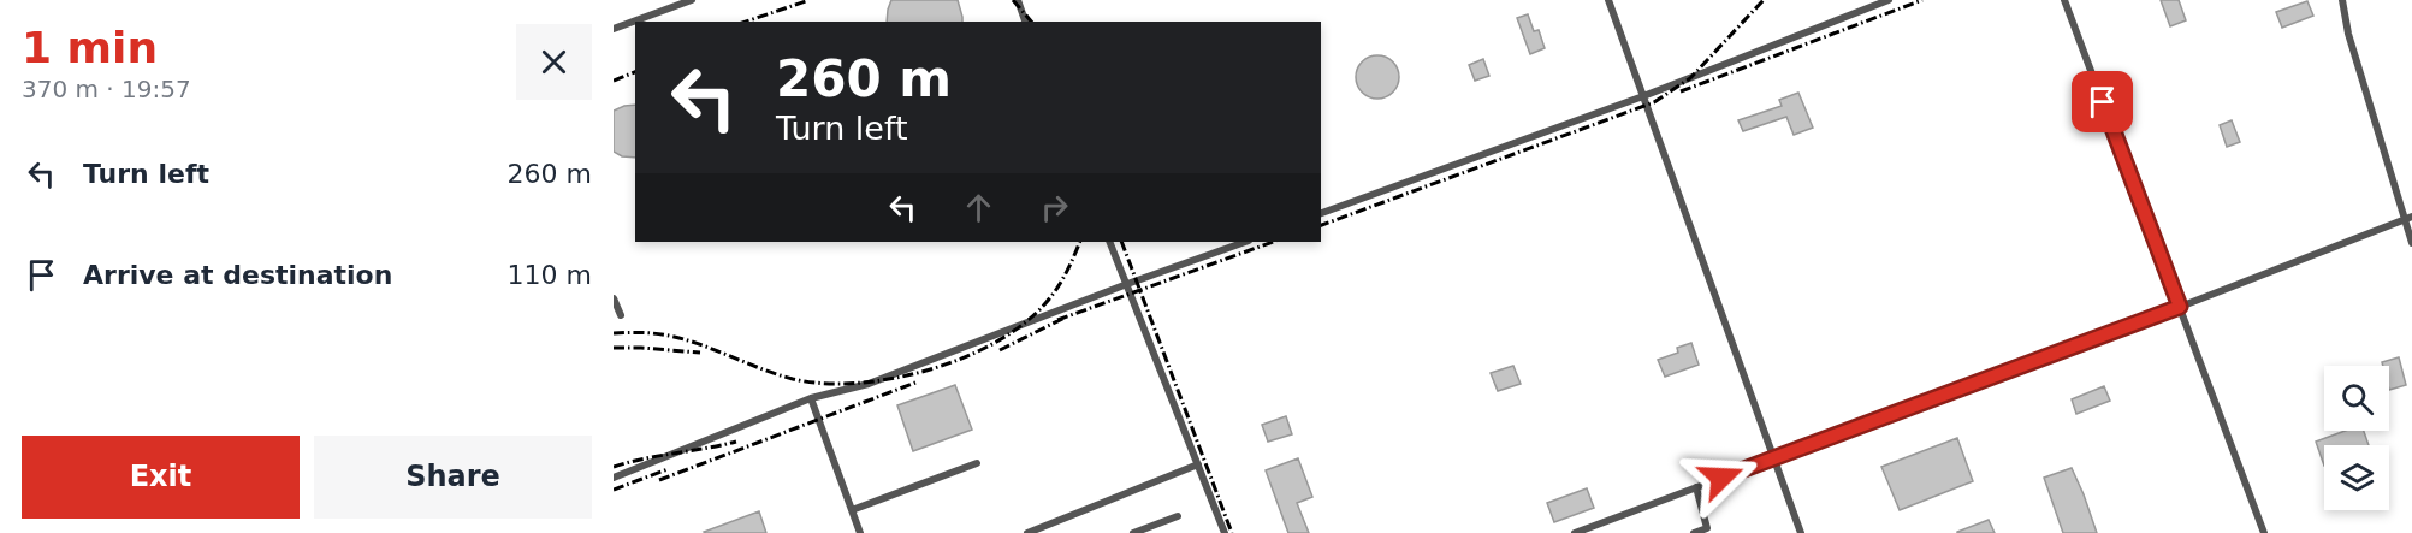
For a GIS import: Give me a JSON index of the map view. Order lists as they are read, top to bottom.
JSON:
{
  "page": {
    "heading": ["1 min", "370 m · 19:57"],
    "turn": ["260 m", "Turn left"],
    "list": [
      {
        "name": "Turn left",
        "value": "260 m"
      },
      {
        "name": "Arrive at destination",
        "value": "110 m"
      }
    ],
    "buttons": ["Exit", "Share"]
  }
}
